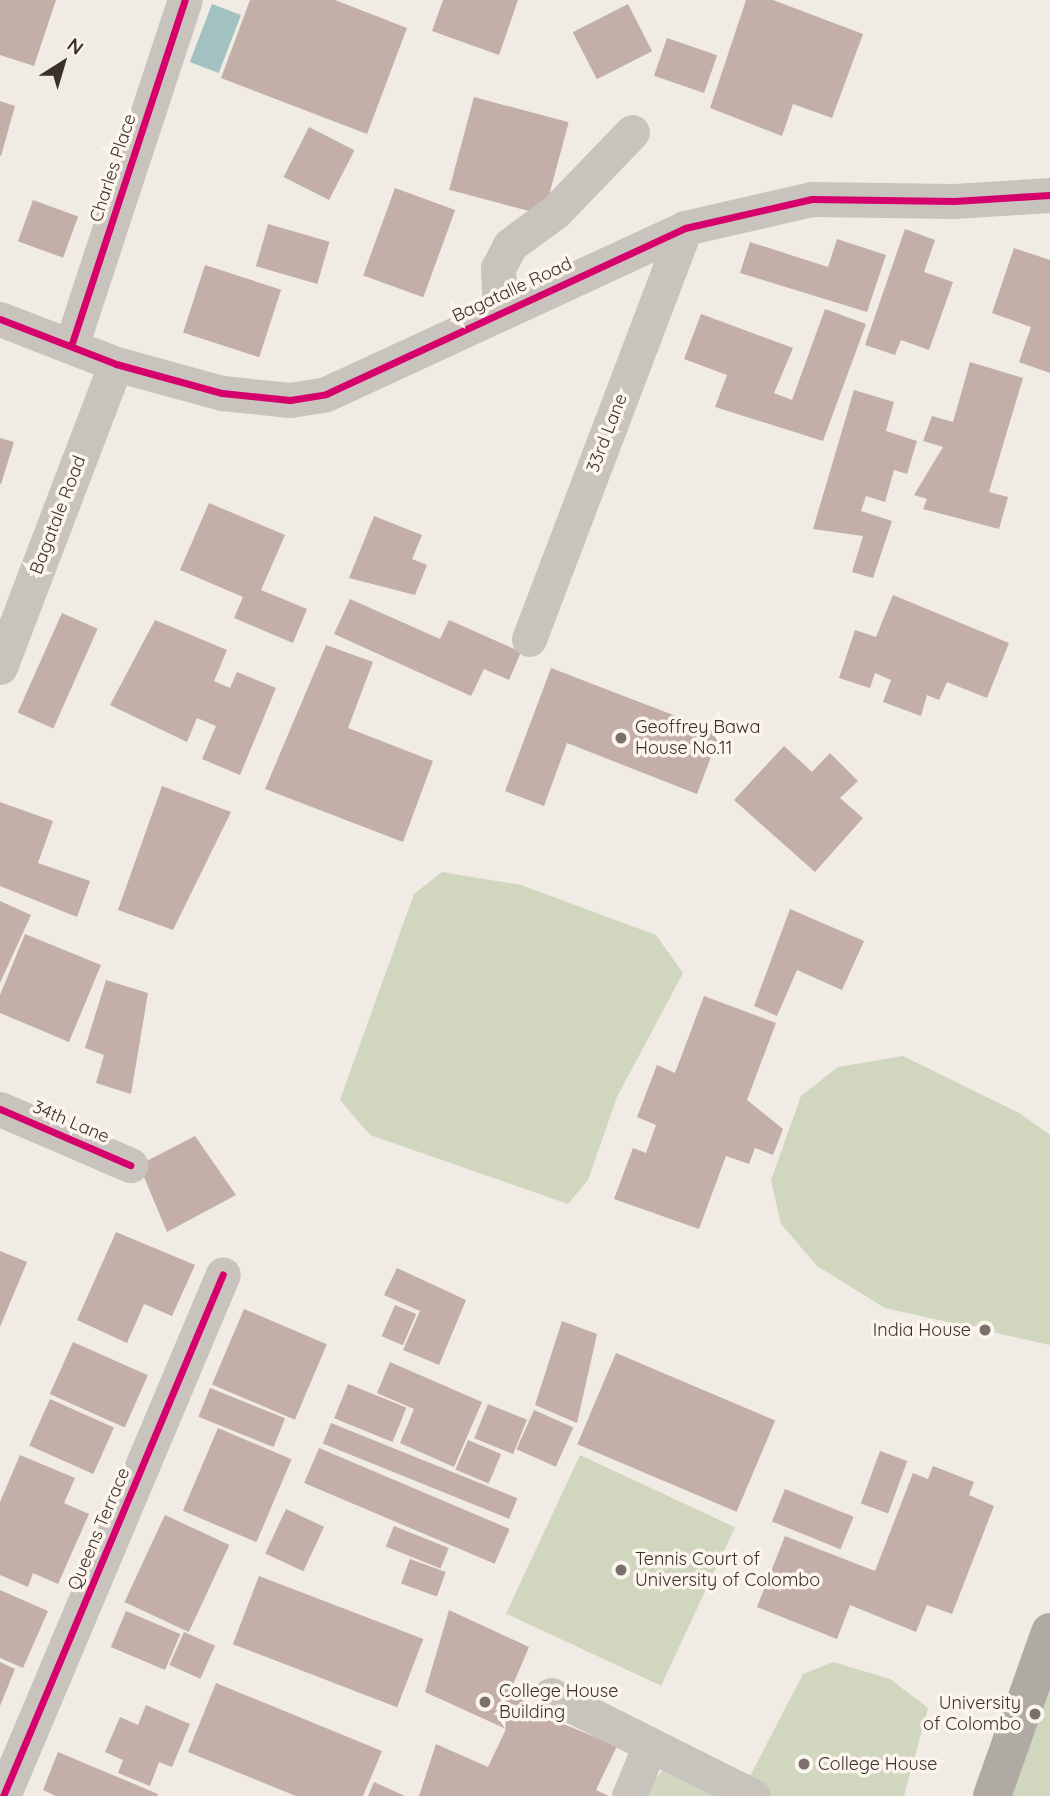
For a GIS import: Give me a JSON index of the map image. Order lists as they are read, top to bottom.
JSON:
{
  "streets": {
    "street": [
      "Charles Place",
      "Bagatalle Road",
      "33rd Lane",
      "Bagatale Road",
      "34th Lane",
      "Queens Terrace"
    ]
  },
  "crossings": [
    ["Charles Place", "Bagatalle Road"],
    ["Bagatalle Road", "33rd Lane"],
    ["Bagatalle Road", "Bagatale Road"]
  ],
  "places": [
    "Geoffrey Bawa House No.11",
    "India House",
    "Tennis Court of University of Colombo",
    "College House Building",
    "University of Colombo",
    "College House"
  ],
  "north": "top right"
}
